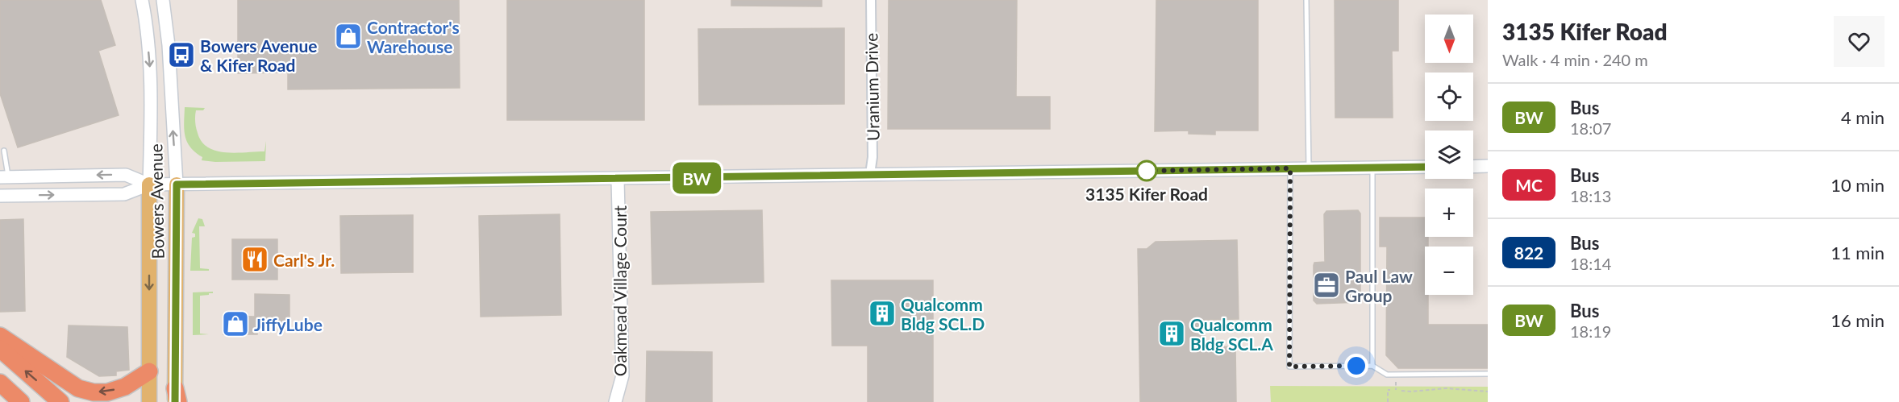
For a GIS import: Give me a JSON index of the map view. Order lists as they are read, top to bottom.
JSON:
{
  "streets": {
    "main road": ["Bowers Avenue", "Oakmead Village Court"],
    "street": ["Uranium Drive"]
  },
  "places": {
    "shop": ["Contractor's Warehouse", "JiffyLube"],
    "bus stop": ["Bowers Avenue & Kifer Road"],
    "other": ["3135 Kifer Road"],
    "restaurant": ["Carl's Jr."],
    "office": ["Paul Law Group"],
    "building": ["Qualcomm Bldg SCL.D", "Qualcomm Bldg SCL.A"]
  },
  "lines": ["bus line BW"],
  "north": "bottom",
  "page": {
    "on_map": "BW",
    "heading": ["3135 Kifer Road", "Walk · 4 min · 240 m"],
    "map_buttons": ["+", "−"],
    "list": [
      {
        "mark": "BW",
        "name": "Bus",
        "note": "18:07",
        "value": "4 min"
      },
      {
        "mark": "MC",
        "name": "Bus",
        "note": "18:13",
        "value": "10 min"
      },
      {
        "mark": "822",
        "name": "Bus",
        "note": "18:14",
        "value": "11 min"
      },
      {
        "mark": "BW",
        "name": "Bus",
        "note": "18:19",
        "value": "16 min"
      }
    ]
  }
}
